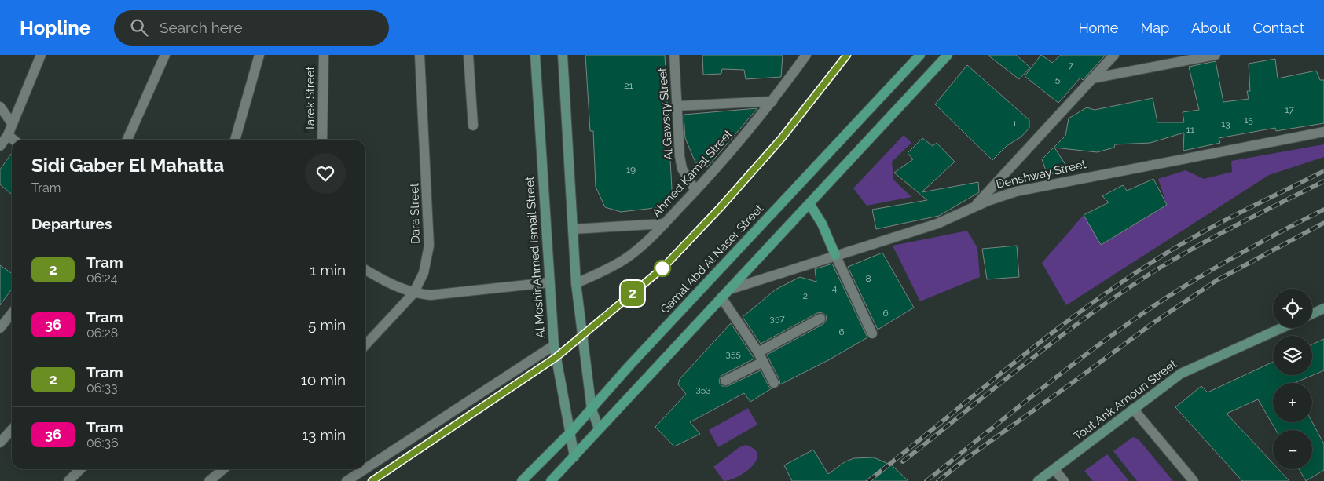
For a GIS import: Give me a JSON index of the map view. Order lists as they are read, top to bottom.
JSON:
{
  "streets": {
    "main road": ["Al Moshir Ahmed Ismail Street", "Gamal Abd Al Naser Street", "Tout Ank Amoun Street"],
    "street": [
      "Tarek Street",
      "Al Gawsqy Street",
      "Ahmed Kamal Street",
      "Denshway Street",
      "Dara Street"
    ]
  },
  "crossings": [
    ["Al Gawsqy Street", "Ahmed Kamal Street"],
    ["Al Moshir Ahmed Ismail Street", "Gamal Abd Al Naser Street"]
  ],
  "lines": ["tram line 2"],
  "house_numbers": [
    "7",
    "5",
    "21",
    "17",
    "15",
    "1",
    "13",
    "11",
    "19",
    "8",
    "4",
    "2",
    "6",
    "357",
    "6",
    "355",
    "353"
  ],
  "page": {
    "header": "Hopline",
    "search": "Search here",
    "nav": [
      "Home",
      "Map",
      "About",
      "Contact"
    ],
    "on_map": "2",
    "heading": [
      ["Sidi Gaber El Mahatta", "Tram"],
      "Departures"
    ],
    "list": [
      {
        "mark": "2",
        "name": "Tram",
        "note": "06:24",
        "value": "1 min"
      },
      {
        "mark": "36",
        "name": "Tram",
        "note": "06:28",
        "value": "5 min"
      },
      {
        "mark": "2",
        "name": "Tram",
        "note": "06:33",
        "value": "10 min"
      },
      {
        "mark": "36",
        "name": "Tram",
        "note": "06:36",
        "value": "13 min"
      }
    ],
    "map_buttons": ["+", "−"]
  }
}
